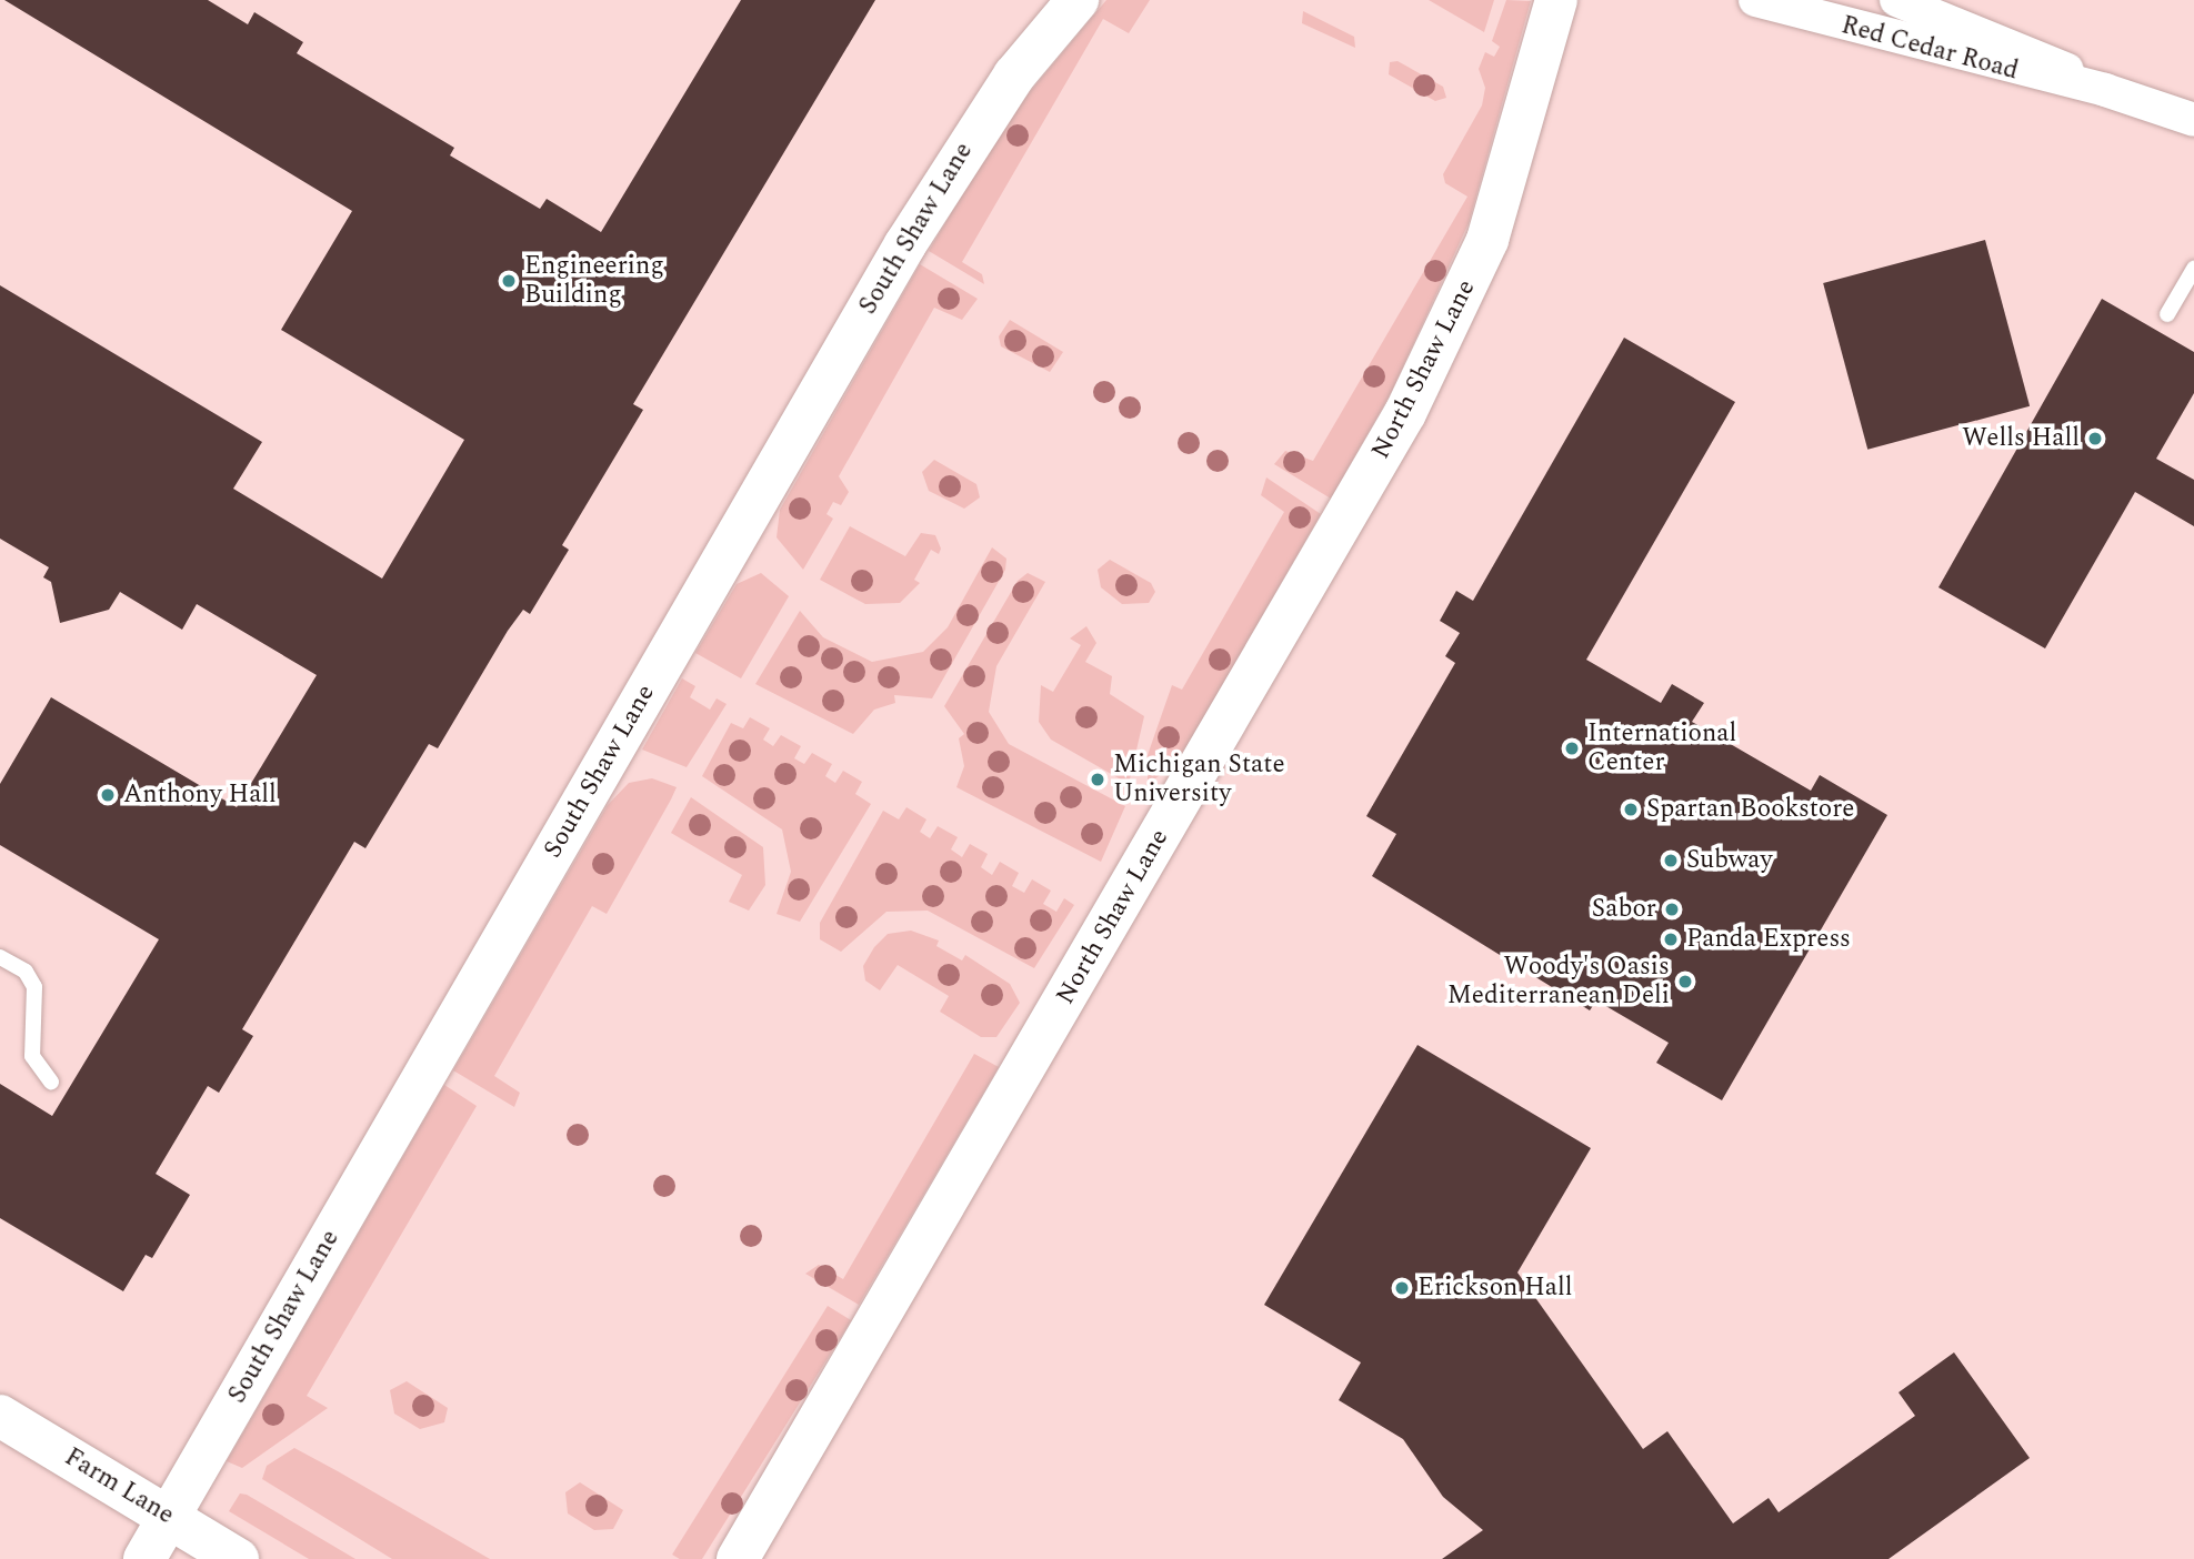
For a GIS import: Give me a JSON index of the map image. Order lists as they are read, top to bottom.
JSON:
{
  "streets": {
    "street": [
      "Red Cedar Road",
      "South Shaw Lane",
      "North Shaw Lane",
      "Farm Lane"
    ]
  },
  "crossings": [
    ["South Shaw Lane", "Farm Lane"]
  ],
  "places": [
    "Engineering Building",
    "Wells Hall",
    "International Center",
    "Michigan State University",
    "Anthony Hall",
    "Spartan Bookstore",
    "Subway",
    "Sabor",
    "Panda Express",
    "Woody's Oasis Mediterranean Deli",
    "Erickson Hall"
  ]
}
